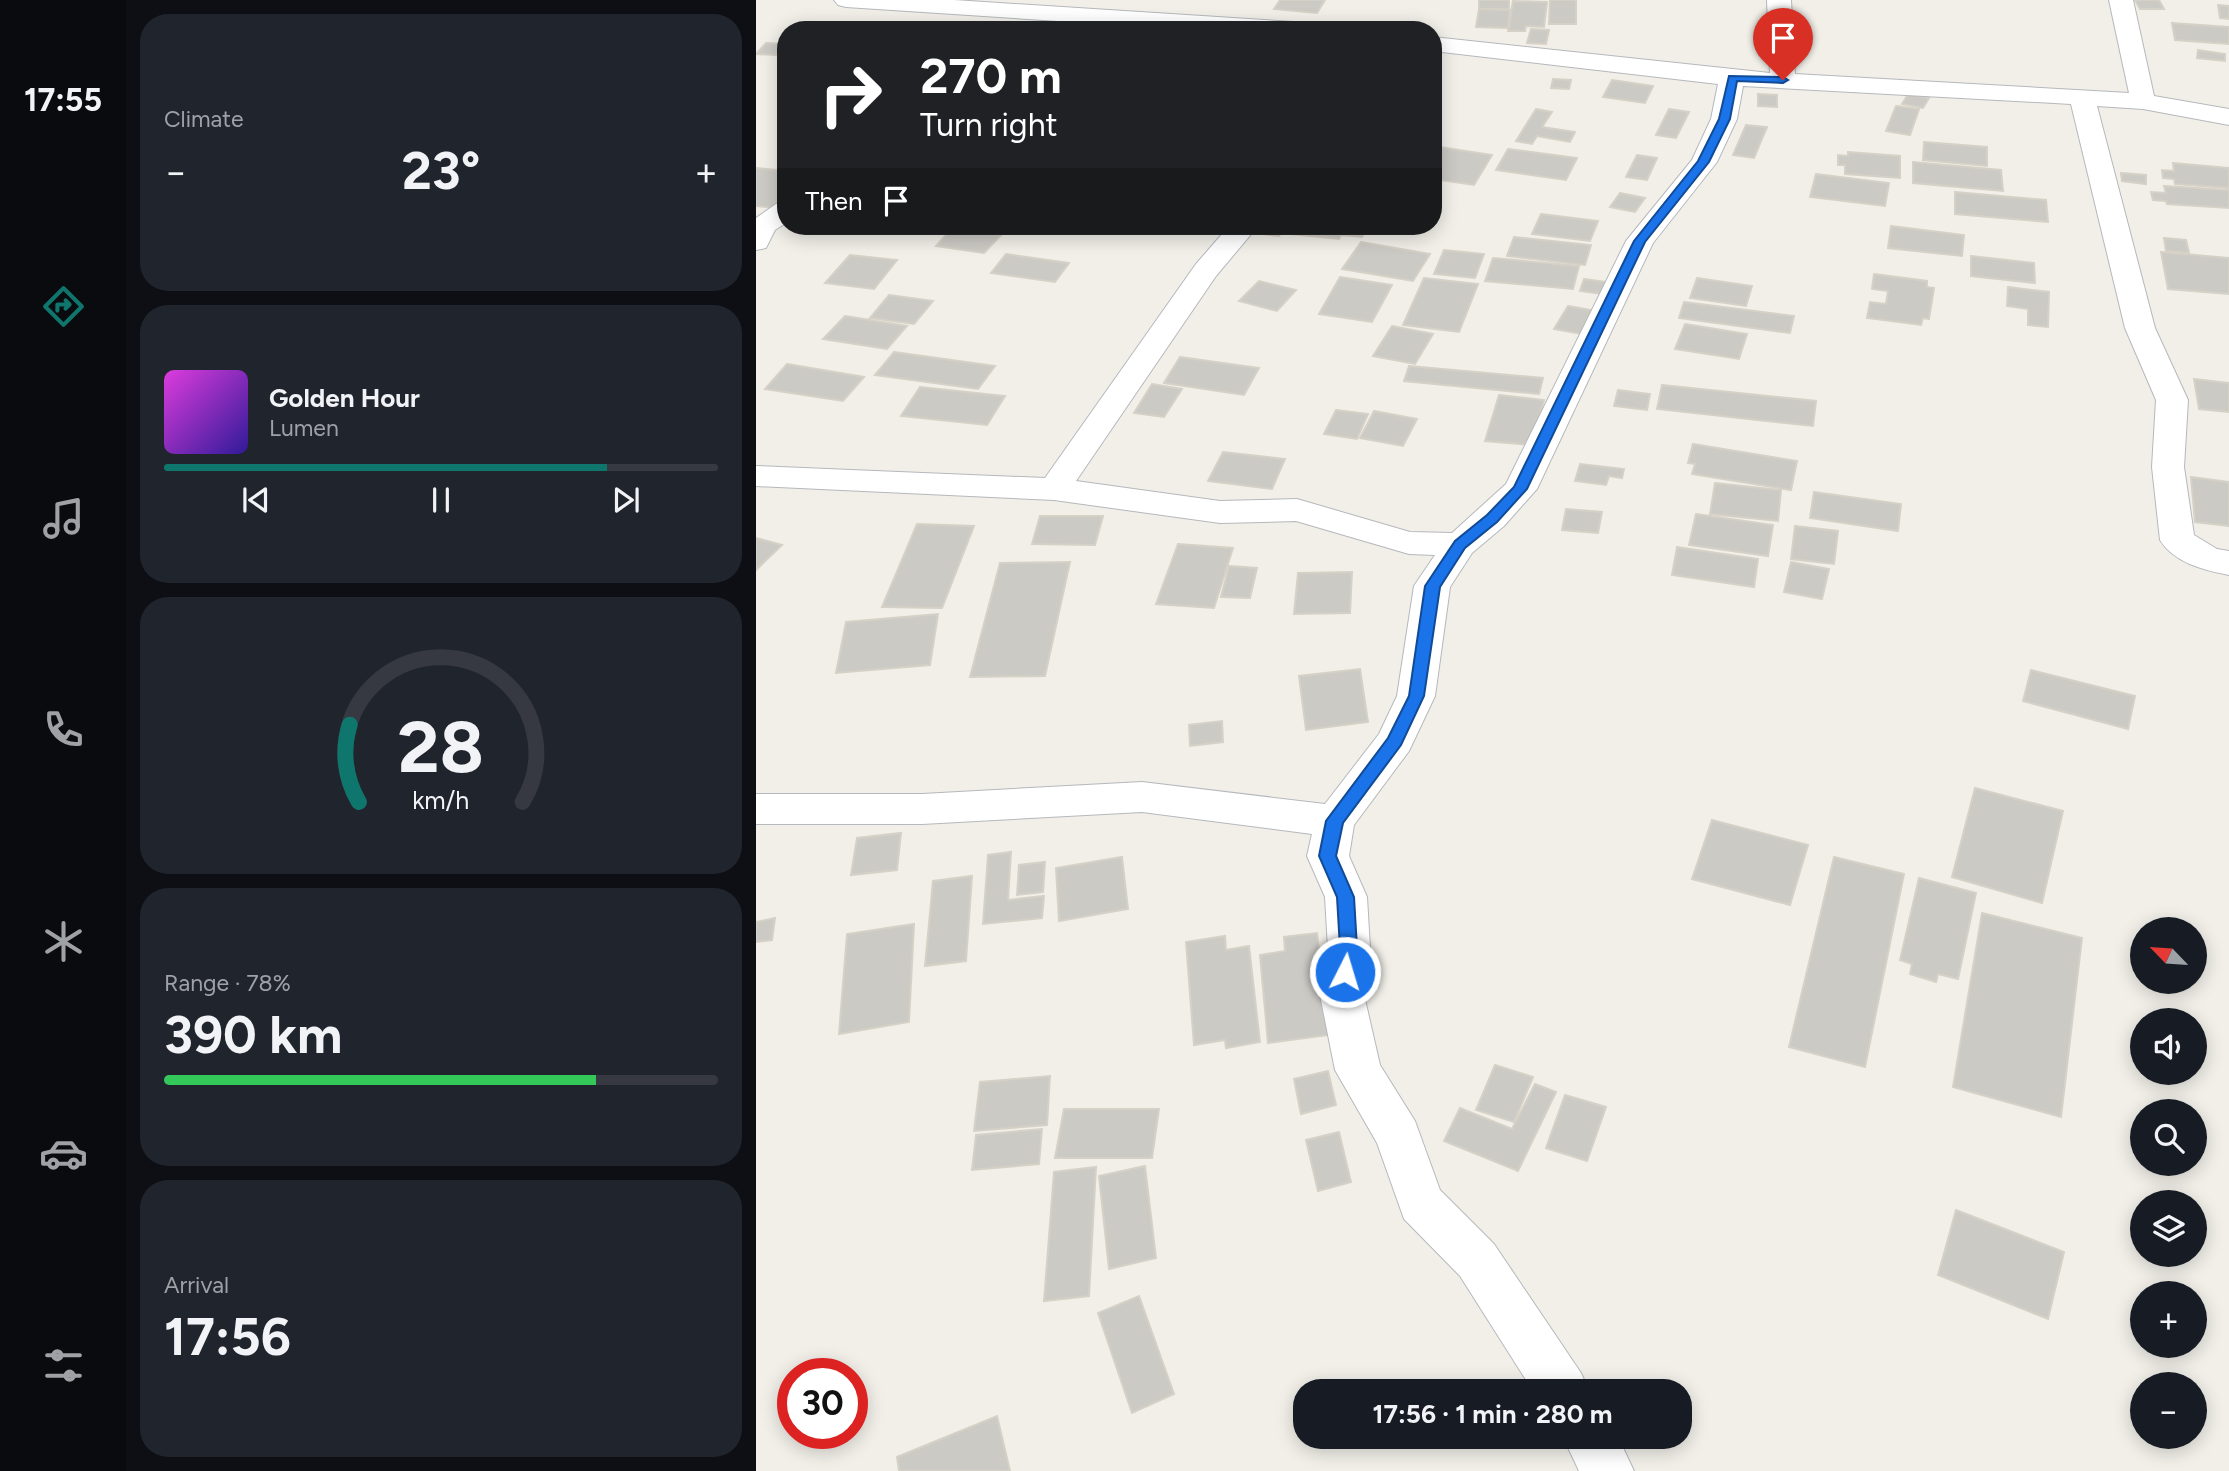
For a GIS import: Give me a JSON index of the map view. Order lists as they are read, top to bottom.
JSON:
{
  "north": "top left",
  "page": {
    "tabs": "17:55",
    "tile": [
      "Climate",
      ["Range · 78%", "390 km"],
      ["Arrival", "17:56"]
    ],
    "turn": ["270 m", "Turn right"],
    "heat": ["−", "23°", "+"],
    "then": "Then",
    "song": ["Golden Hour", "Lumen"],
    "map_buttons": ["+", "−"],
    "limit": "30",
    "trip": "17:56 · 1 min · 280 m",
    "gauge": ["28", "km/h"]
  }
}
